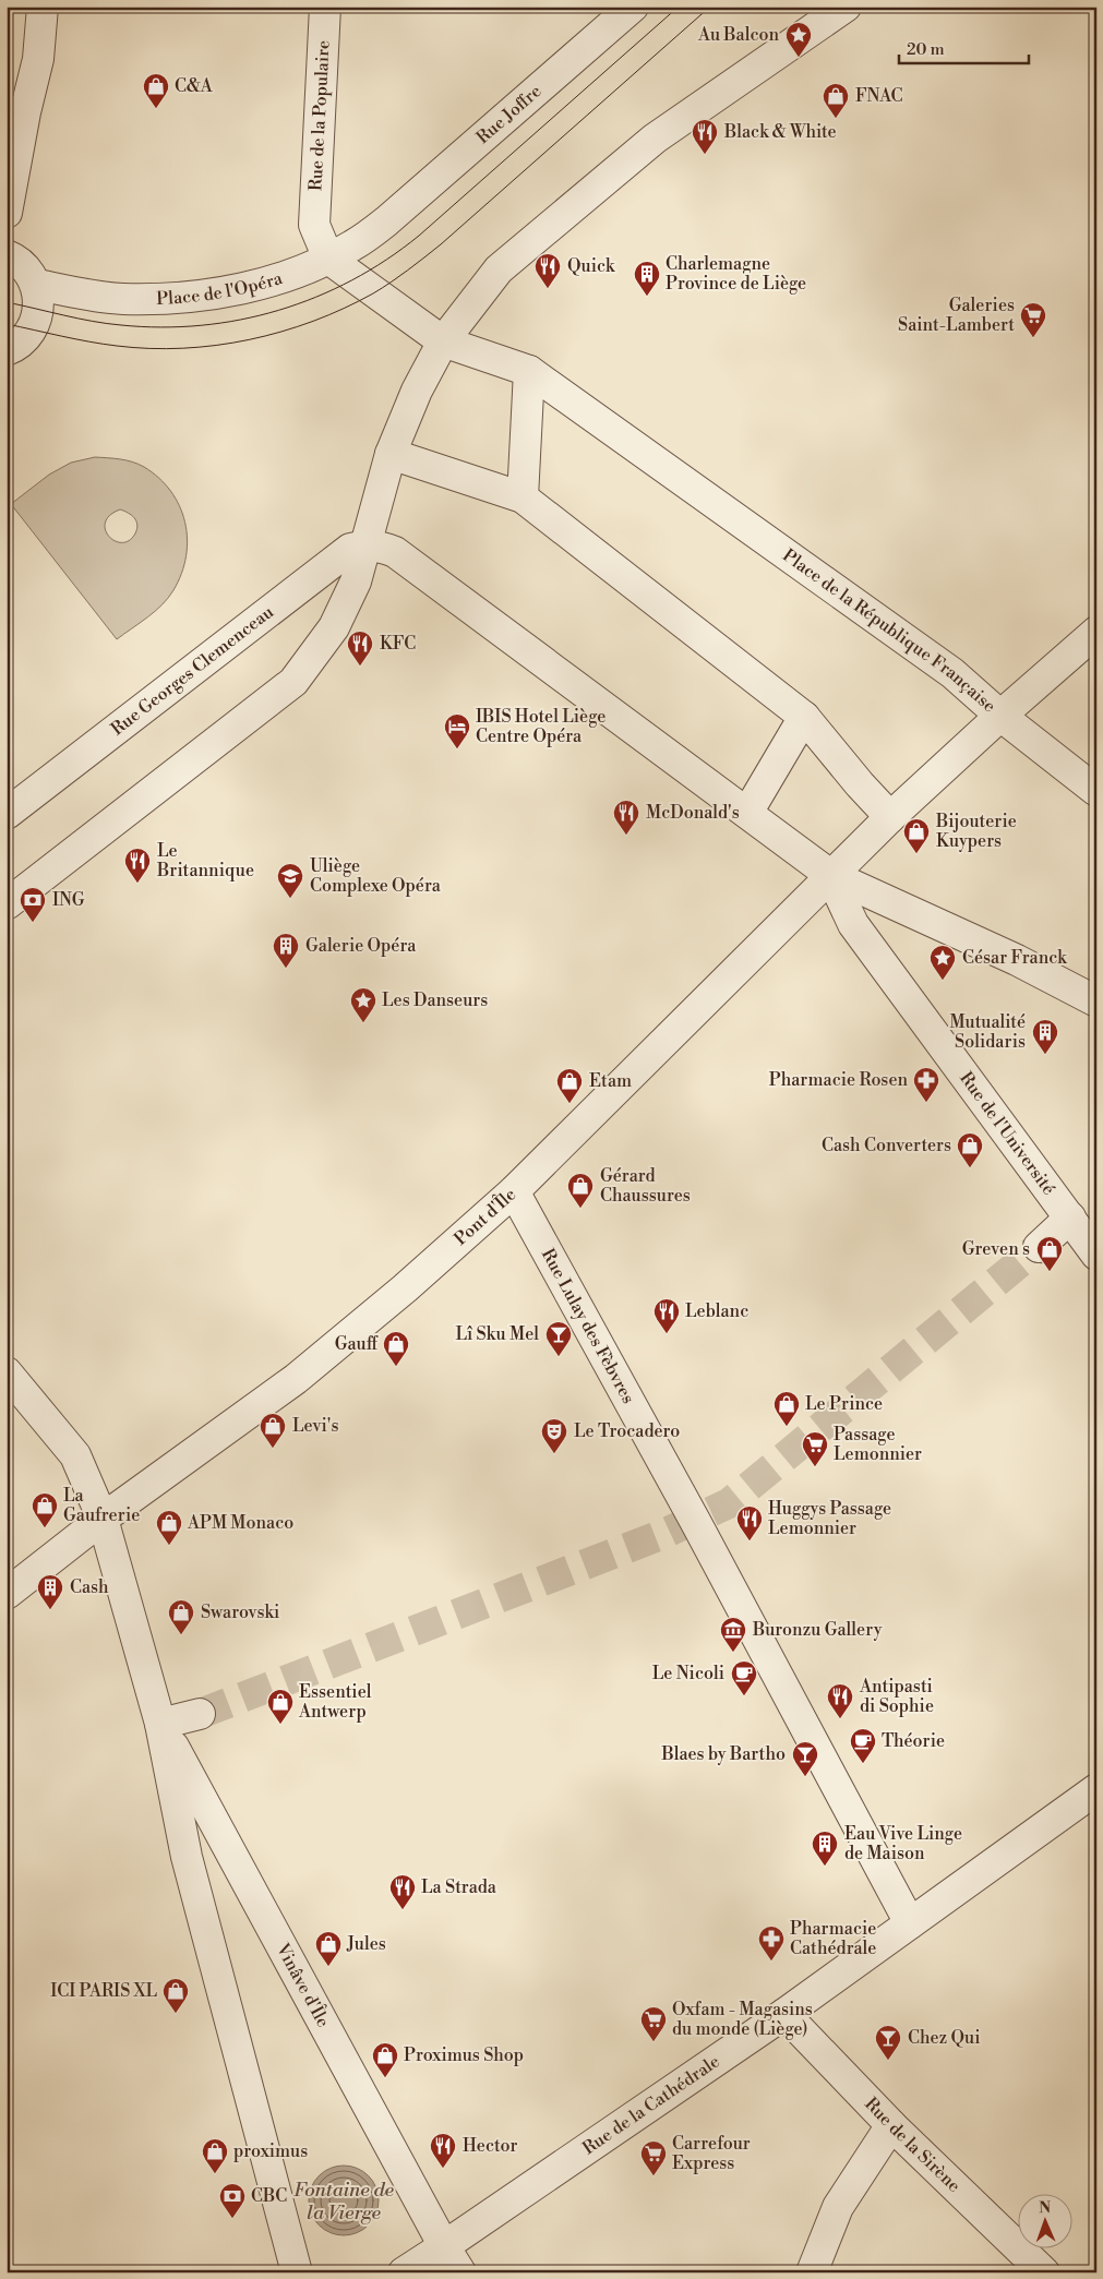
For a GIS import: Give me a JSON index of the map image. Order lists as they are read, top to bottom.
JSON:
{
  "streets": {
    "street": [
      "Rue Joffre",
      "Rue de la Populaire",
      "Place de l'Opéra",
      "Place de la République Française",
      "Rue Georges Clemenceau",
      "Rue de l'Université",
      "Pont d'Île",
      "Rue Lulay des Fèbvres",
      "Vinâve d'Île",
      "Rue de la Cathédrale",
      "Rue de la Sirène"
    ]
  },
  "crossings": [
    ["Rue Joffre", "Place de l'Opéra"],
    ["Rue de la Populaire", "Place de l'Opéra"],
    ["Rue de la Populaire", "Place de la République Française"],
    ["Place de l'Opéra", "Place de la République Française"],
    ["Place de la République Française", "Rue de l'Université"],
    ["Place de la République Française", "Pont d'Île"],
    ["Rue de l'Université", "Pont d'Île"],
    ["Pont d'Île", "Rue Lulay des Fèbvres"],
    ["Pont d'Île", "Vinâve d'Île"],
    ["Rue Lulay des Fèbvres", "Rue de la Cathédrale"],
    ["Vinâve d'Île", "Rue de la Cathédrale"],
    ["Rue de la Cathédrale", "Rue de la Sirène"]
  ],
  "water": ["Fontaine de la Vierge"],
  "places": {
    "place": ["Au Balcon", "César Franck", "Les Danseurs"],
    "shop": [
      "C&A",
      "FNAC",
      "Bijouterie Kuypers",
      "Etam",
      "Cash Converters",
      "Gérard Chaussures",
      "Greven s",
      "Gauff",
      "Le Prince",
      "Levi's",
      "La Gaufrerie",
      "APM Monaco",
      "Swarovski",
      "Essentiel Antwerp",
      "Jules",
      "ICI PARIS XL",
      "Proximus Shop",
      "proximus"
    ],
    "restaurant": [
      "Black & White",
      "Quick",
      "KFC",
      "McDonald's",
      "Le Britannique",
      "Leblanc",
      "Huggys Passage Lemonnier",
      "Antipasti di Sophie",
      "La Strada",
      "Hector"
    ],
    "building": [
      "Charlemagne Province de Liège",
      "Galerie Opéra",
      "Mutualité Solidaris",
      "Cash",
      "Eau Vive Linge de Maison"
    ],
    "supermarket": [
      "Galeries Saint-Lambert",
      "Passage Lemonnier",
      "Oxfam - Magasins du monde (Liège)",
      "Carrefour Express"
    ],
    "hotel": ["IBIS Hotel Liège Centre Opéra"],
    "school or university": ["Uliège Complexe Opéra"],
    "bank": ["ING", "CBC"],
    "pharmacy": ["Pharmacie Rosen", "Pharmacie Cathédrale"],
    "bar": ["Lî Sku Mel", "Blaes by Bartho", "Chez Qui"],
    "theatre": ["Le Trocadero"],
    "museum": ["Buronzu Gallery"],
    "cafe": ["Le Nicoli", "Théorie"]
  },
  "scale_bar": "20 m",
  "north": "top"
}
